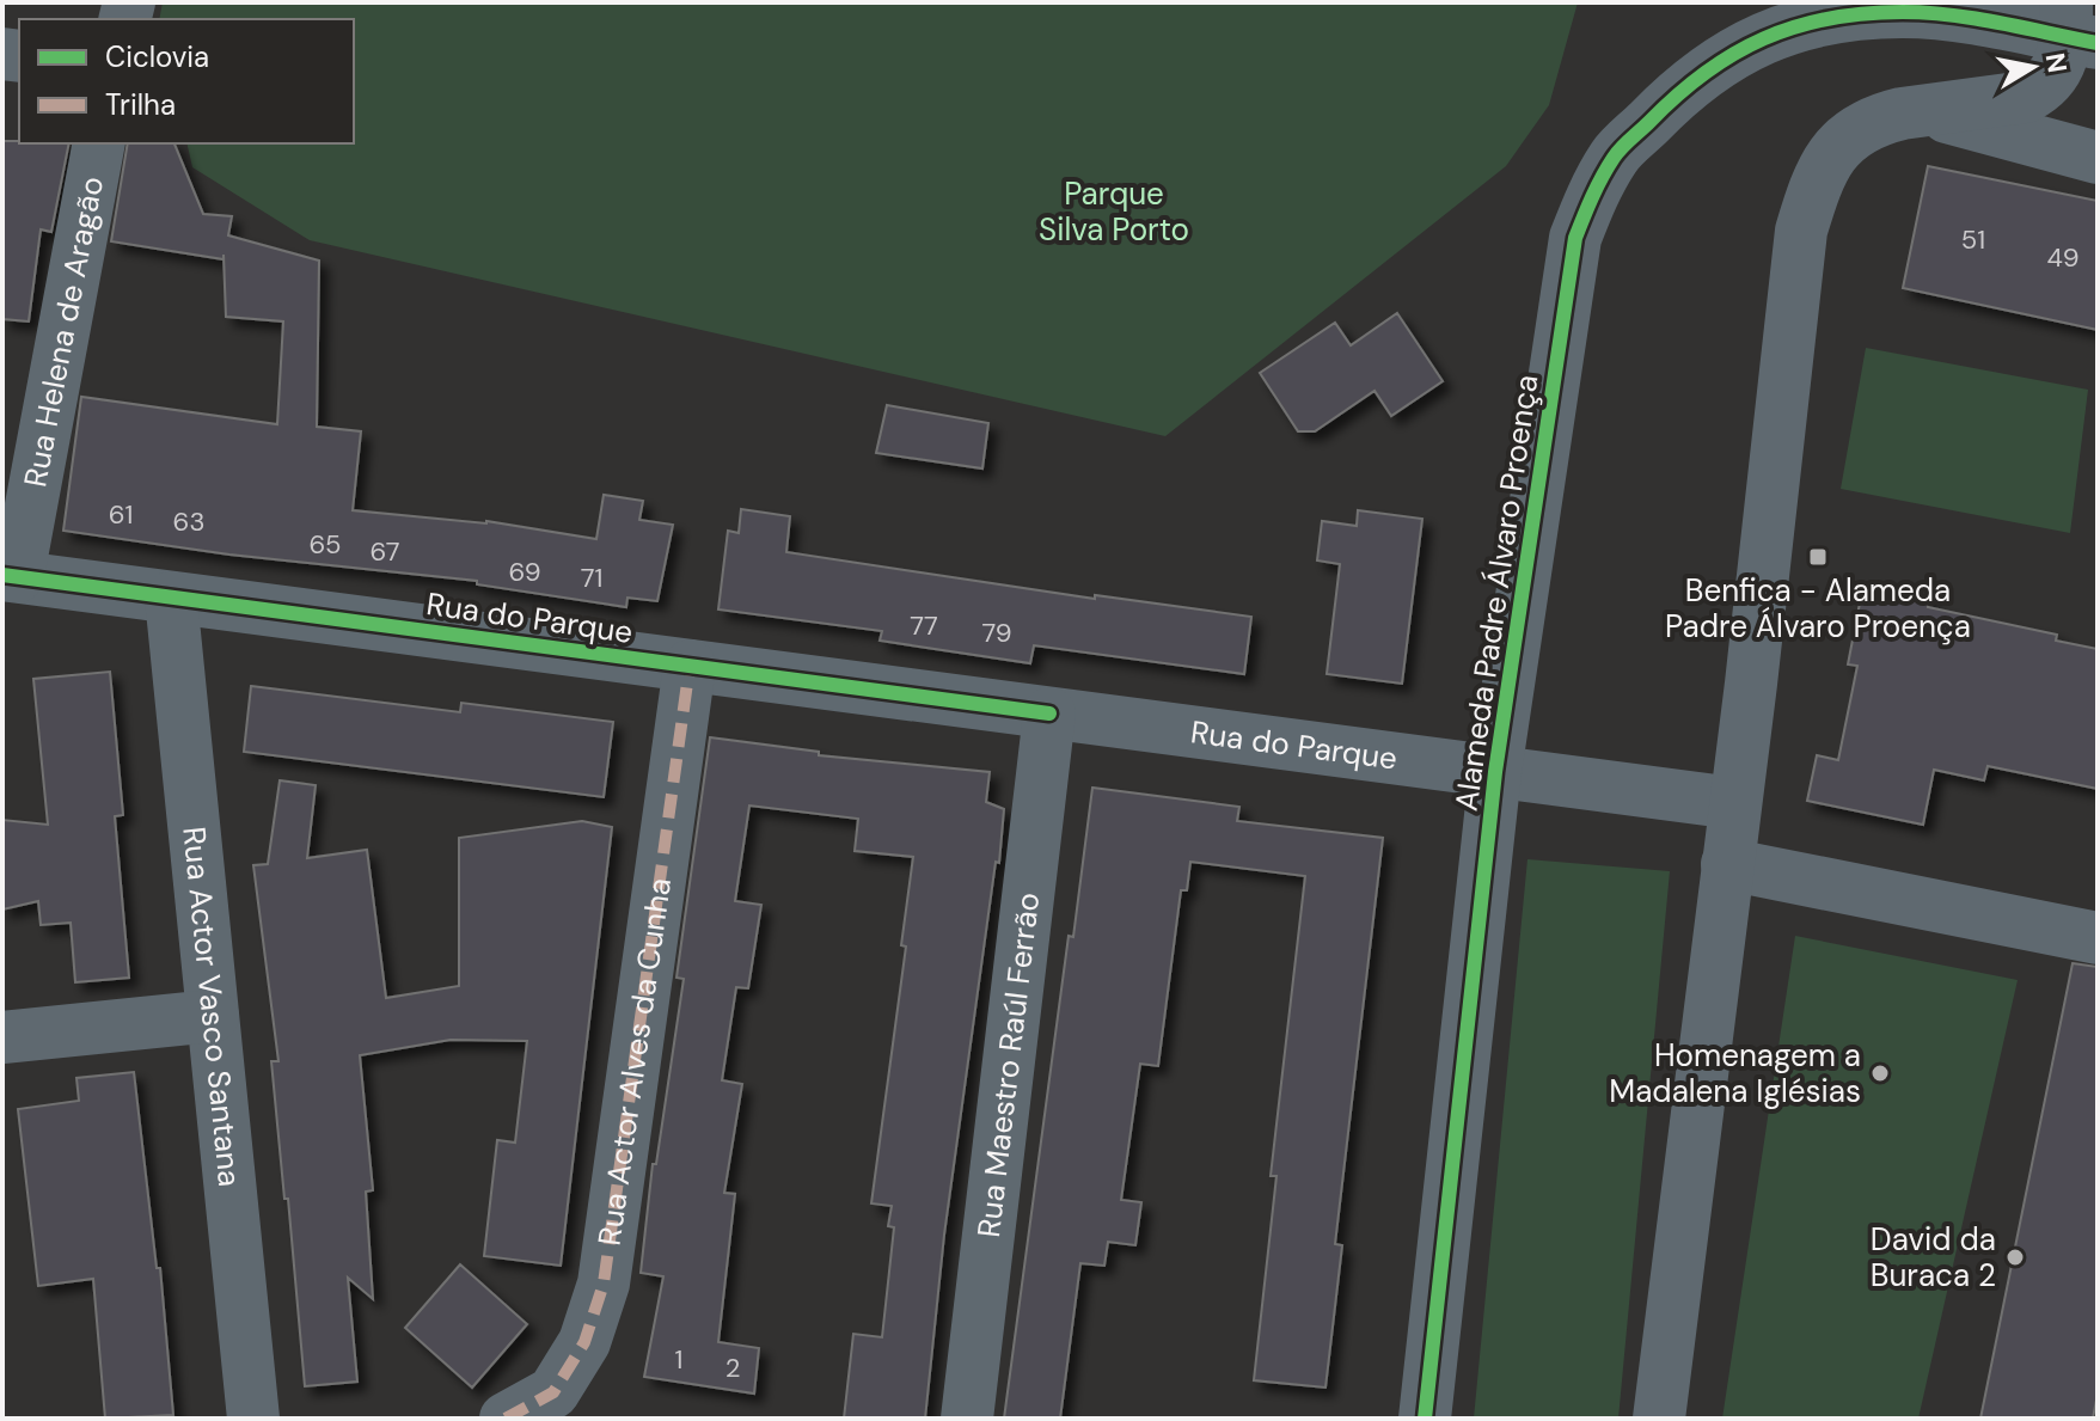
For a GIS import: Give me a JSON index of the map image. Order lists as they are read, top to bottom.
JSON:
{
  "streets": {
    "street": [
      "Rua Helena de Aragão",
      "Alameda Padre Álvaro Proença",
      "Rua do Parque",
      "Rua Actor Vasco Santana",
      "Rua Actor Alves da Cunha",
      "Rua Maestro Raúl Ferrão"
    ]
  },
  "crossings": [
    ["Rua Helena de Aragão", "Rua do Parque"],
    ["Alameda Padre Álvaro Proença", "Rua do Parque"],
    ["Rua do Parque", "Rua Actor Vasco Santana"],
    ["Rua do Parque", "Rua Actor Alves da Cunha"],
    ["Rua do Parque", "Rua Maestro Raúl Ferrão"]
  ],
  "parks": ["Parque Silva Porto"],
  "places": {
    "transit": ["Benfica - Alameda Padre Álvaro Proença"],
    "other": ["Homenagem a Madalena Iglésias", "David da Buraca 2"]
  },
  "house_numbers": [
    "51",
    "49",
    "61",
    "63",
    "65",
    "67",
    "69",
    "71",
    "77",
    "79",
    "1",
    "2"
  ],
  "legend": ["Ciclovia", "Trilha"],
  "north": "right"
}
